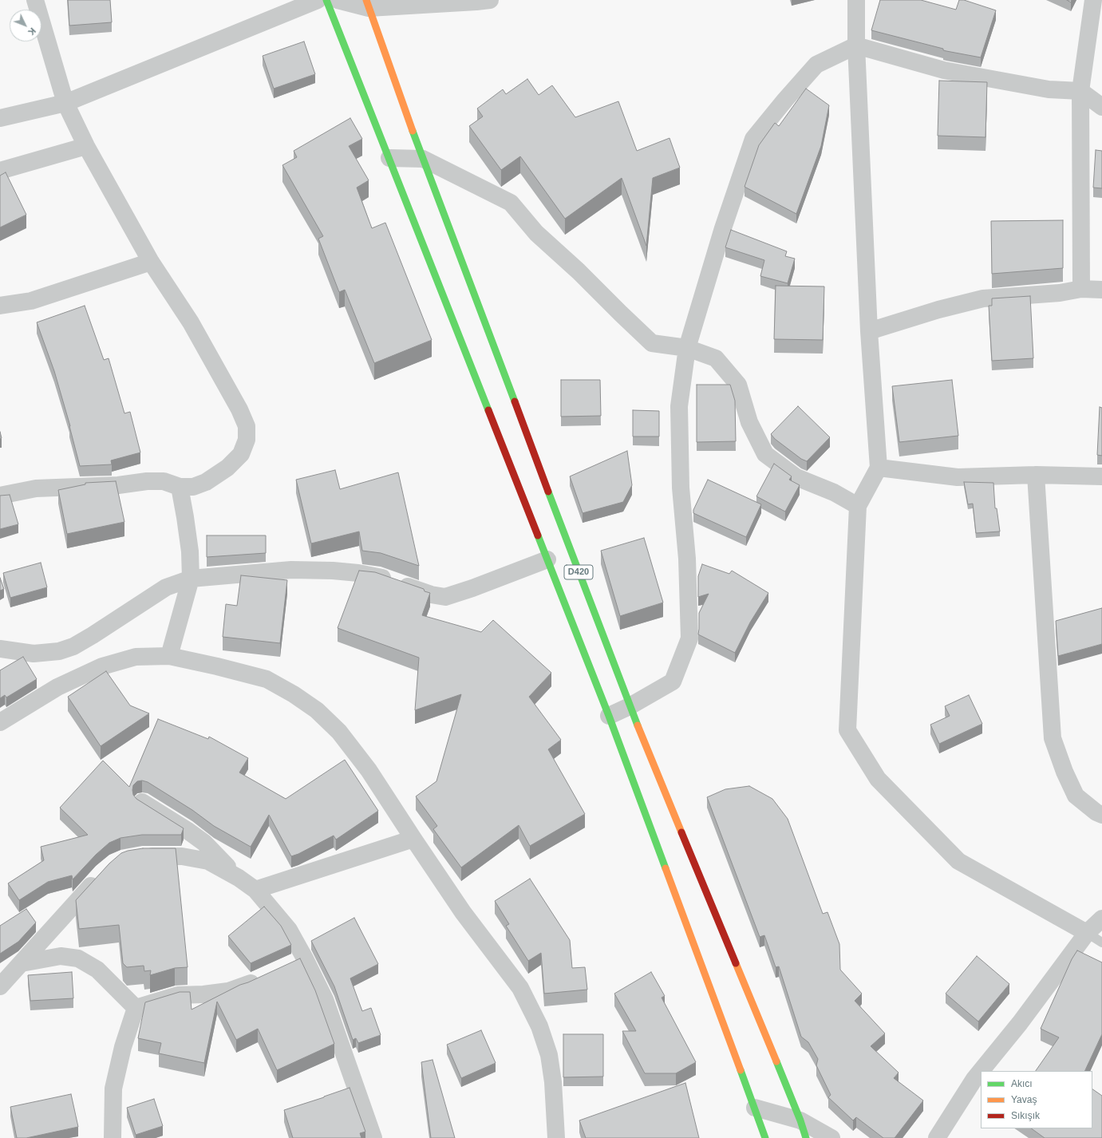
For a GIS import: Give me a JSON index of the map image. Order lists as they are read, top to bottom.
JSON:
{
  "streets": {
    "highway": ["D420"]
  },
  "legend": ["Akıcı", "Yavaş", "Sıkışık"],
  "north": "bottom right"
}
